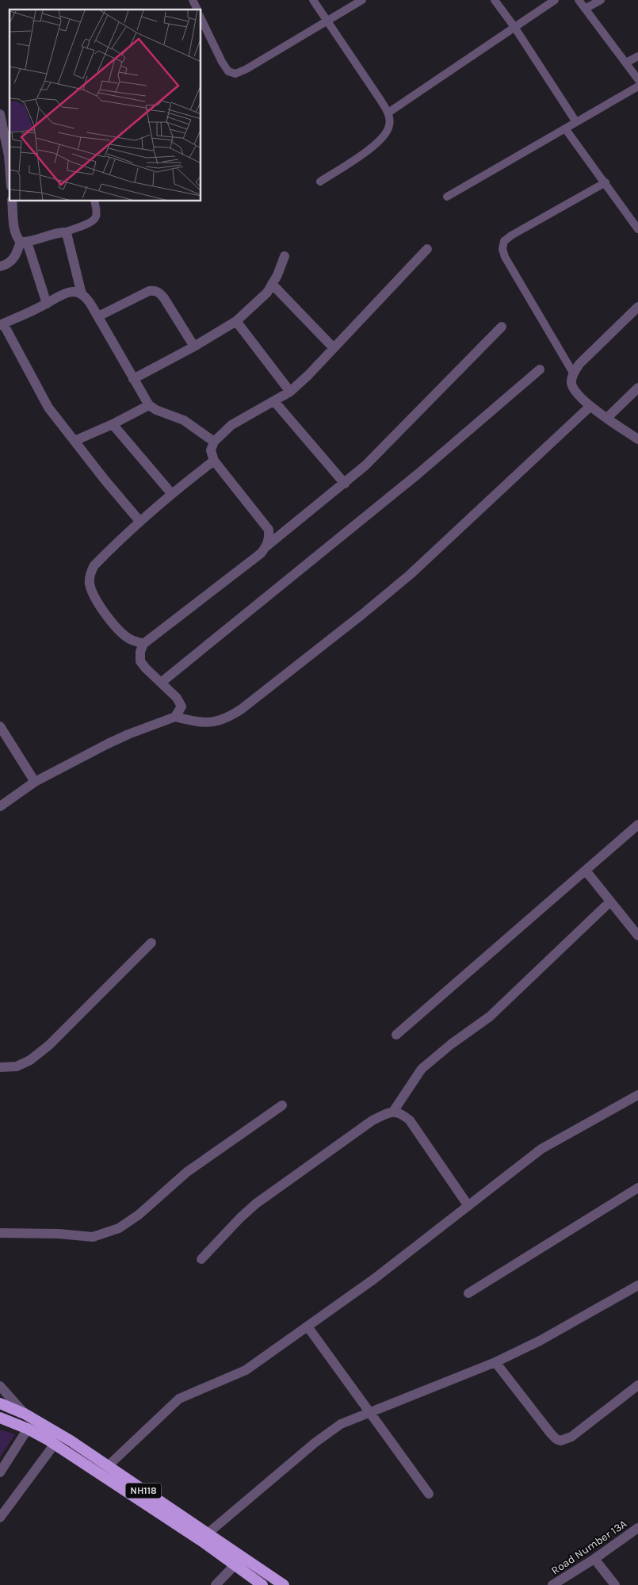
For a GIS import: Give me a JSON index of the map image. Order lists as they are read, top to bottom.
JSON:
{
  "streets": {
    "highway": ["NH118"],
    "street": ["Road Number 13A"]
  }
}
